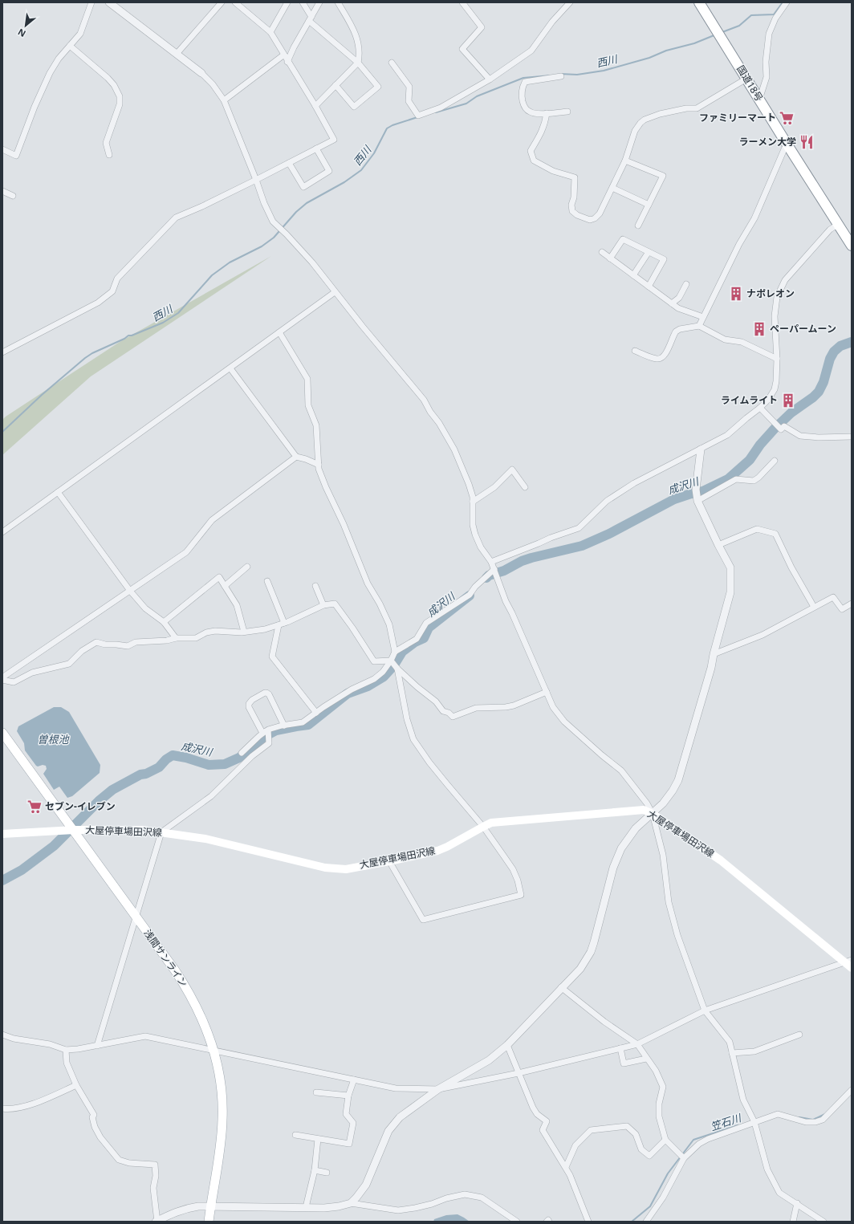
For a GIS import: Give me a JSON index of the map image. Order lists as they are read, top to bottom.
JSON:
{
  "streets": {
    "highway": ["国道18号"],
    "main road": ["大屋停車場田沢線", "浅間サンライン"]
  },
  "crossings": [
    ["大屋停車場田沢線", "浅間サンライン"]
  ],
  "water": [
    "西川",
    "成沢川",
    "曽根池",
    "笠石川"
  ],
  "places": {
    "supermarket": ["ファミリーマート", "セブン-イレブン"],
    "restaurant": ["ラーメン大学"],
    "building": ["ナポレオン", "ペーパームーン", "ライムライト"]
  },
  "north": "bottom left"
}
